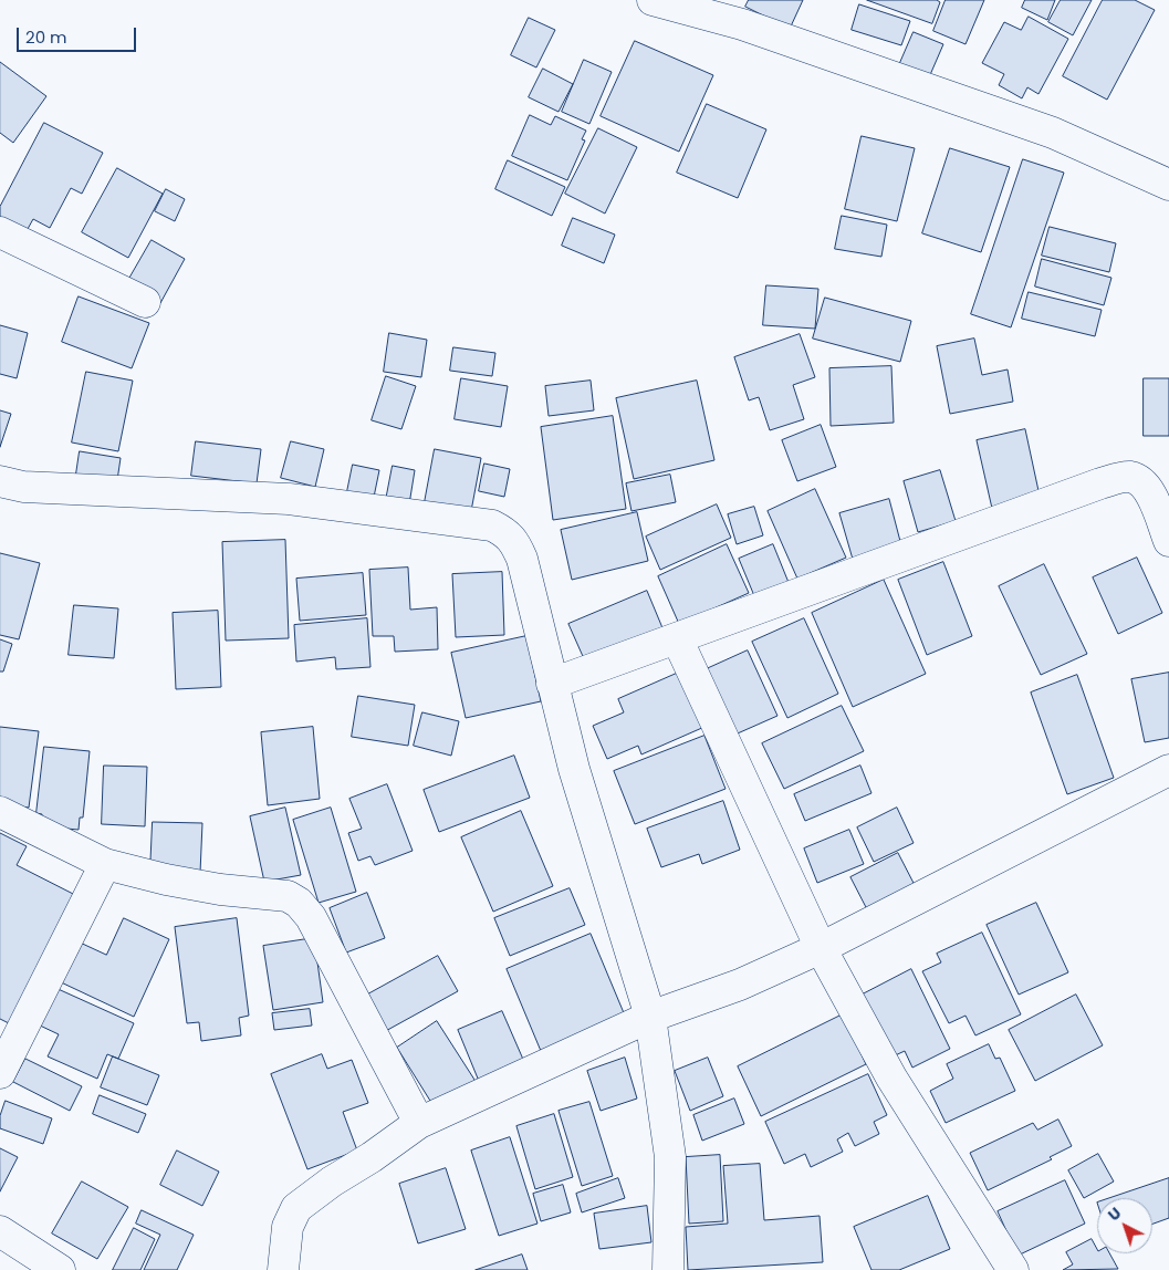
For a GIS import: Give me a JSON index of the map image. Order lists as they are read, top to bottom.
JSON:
{
  "scale_bar": "20 m",
  "north": "top left"
}
